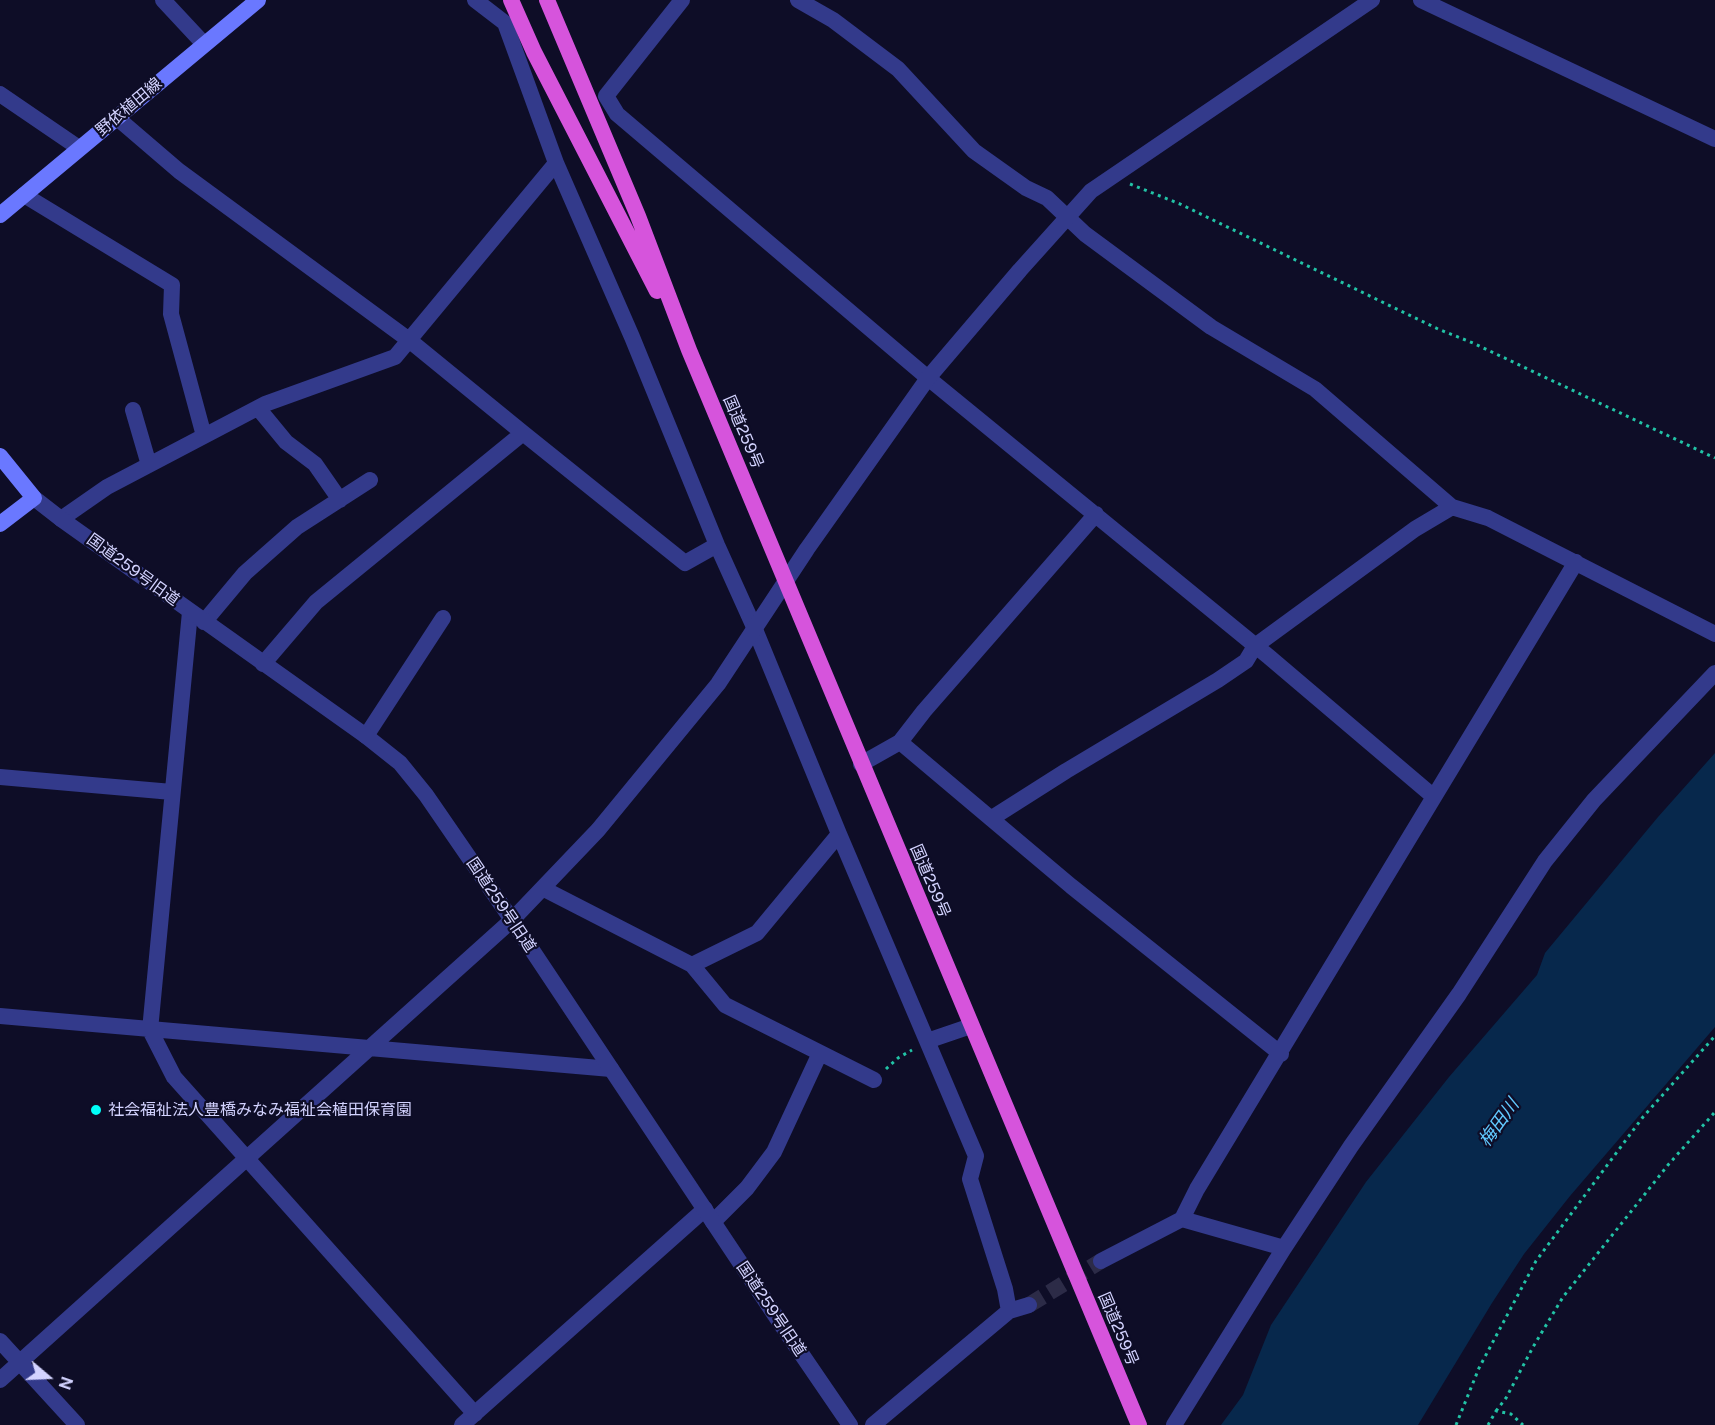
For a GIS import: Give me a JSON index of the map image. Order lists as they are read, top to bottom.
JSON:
{
  "streets": {
    "highway": ["国道259号"],
    "main road": ["野依植田線"],
    "street": ["国道259号旧道"]
  },
  "water": ["梅田川"],
  "places": ["社会福祉法人豊橋みなみ福祉会植田保育園"],
  "north": "right"
}
